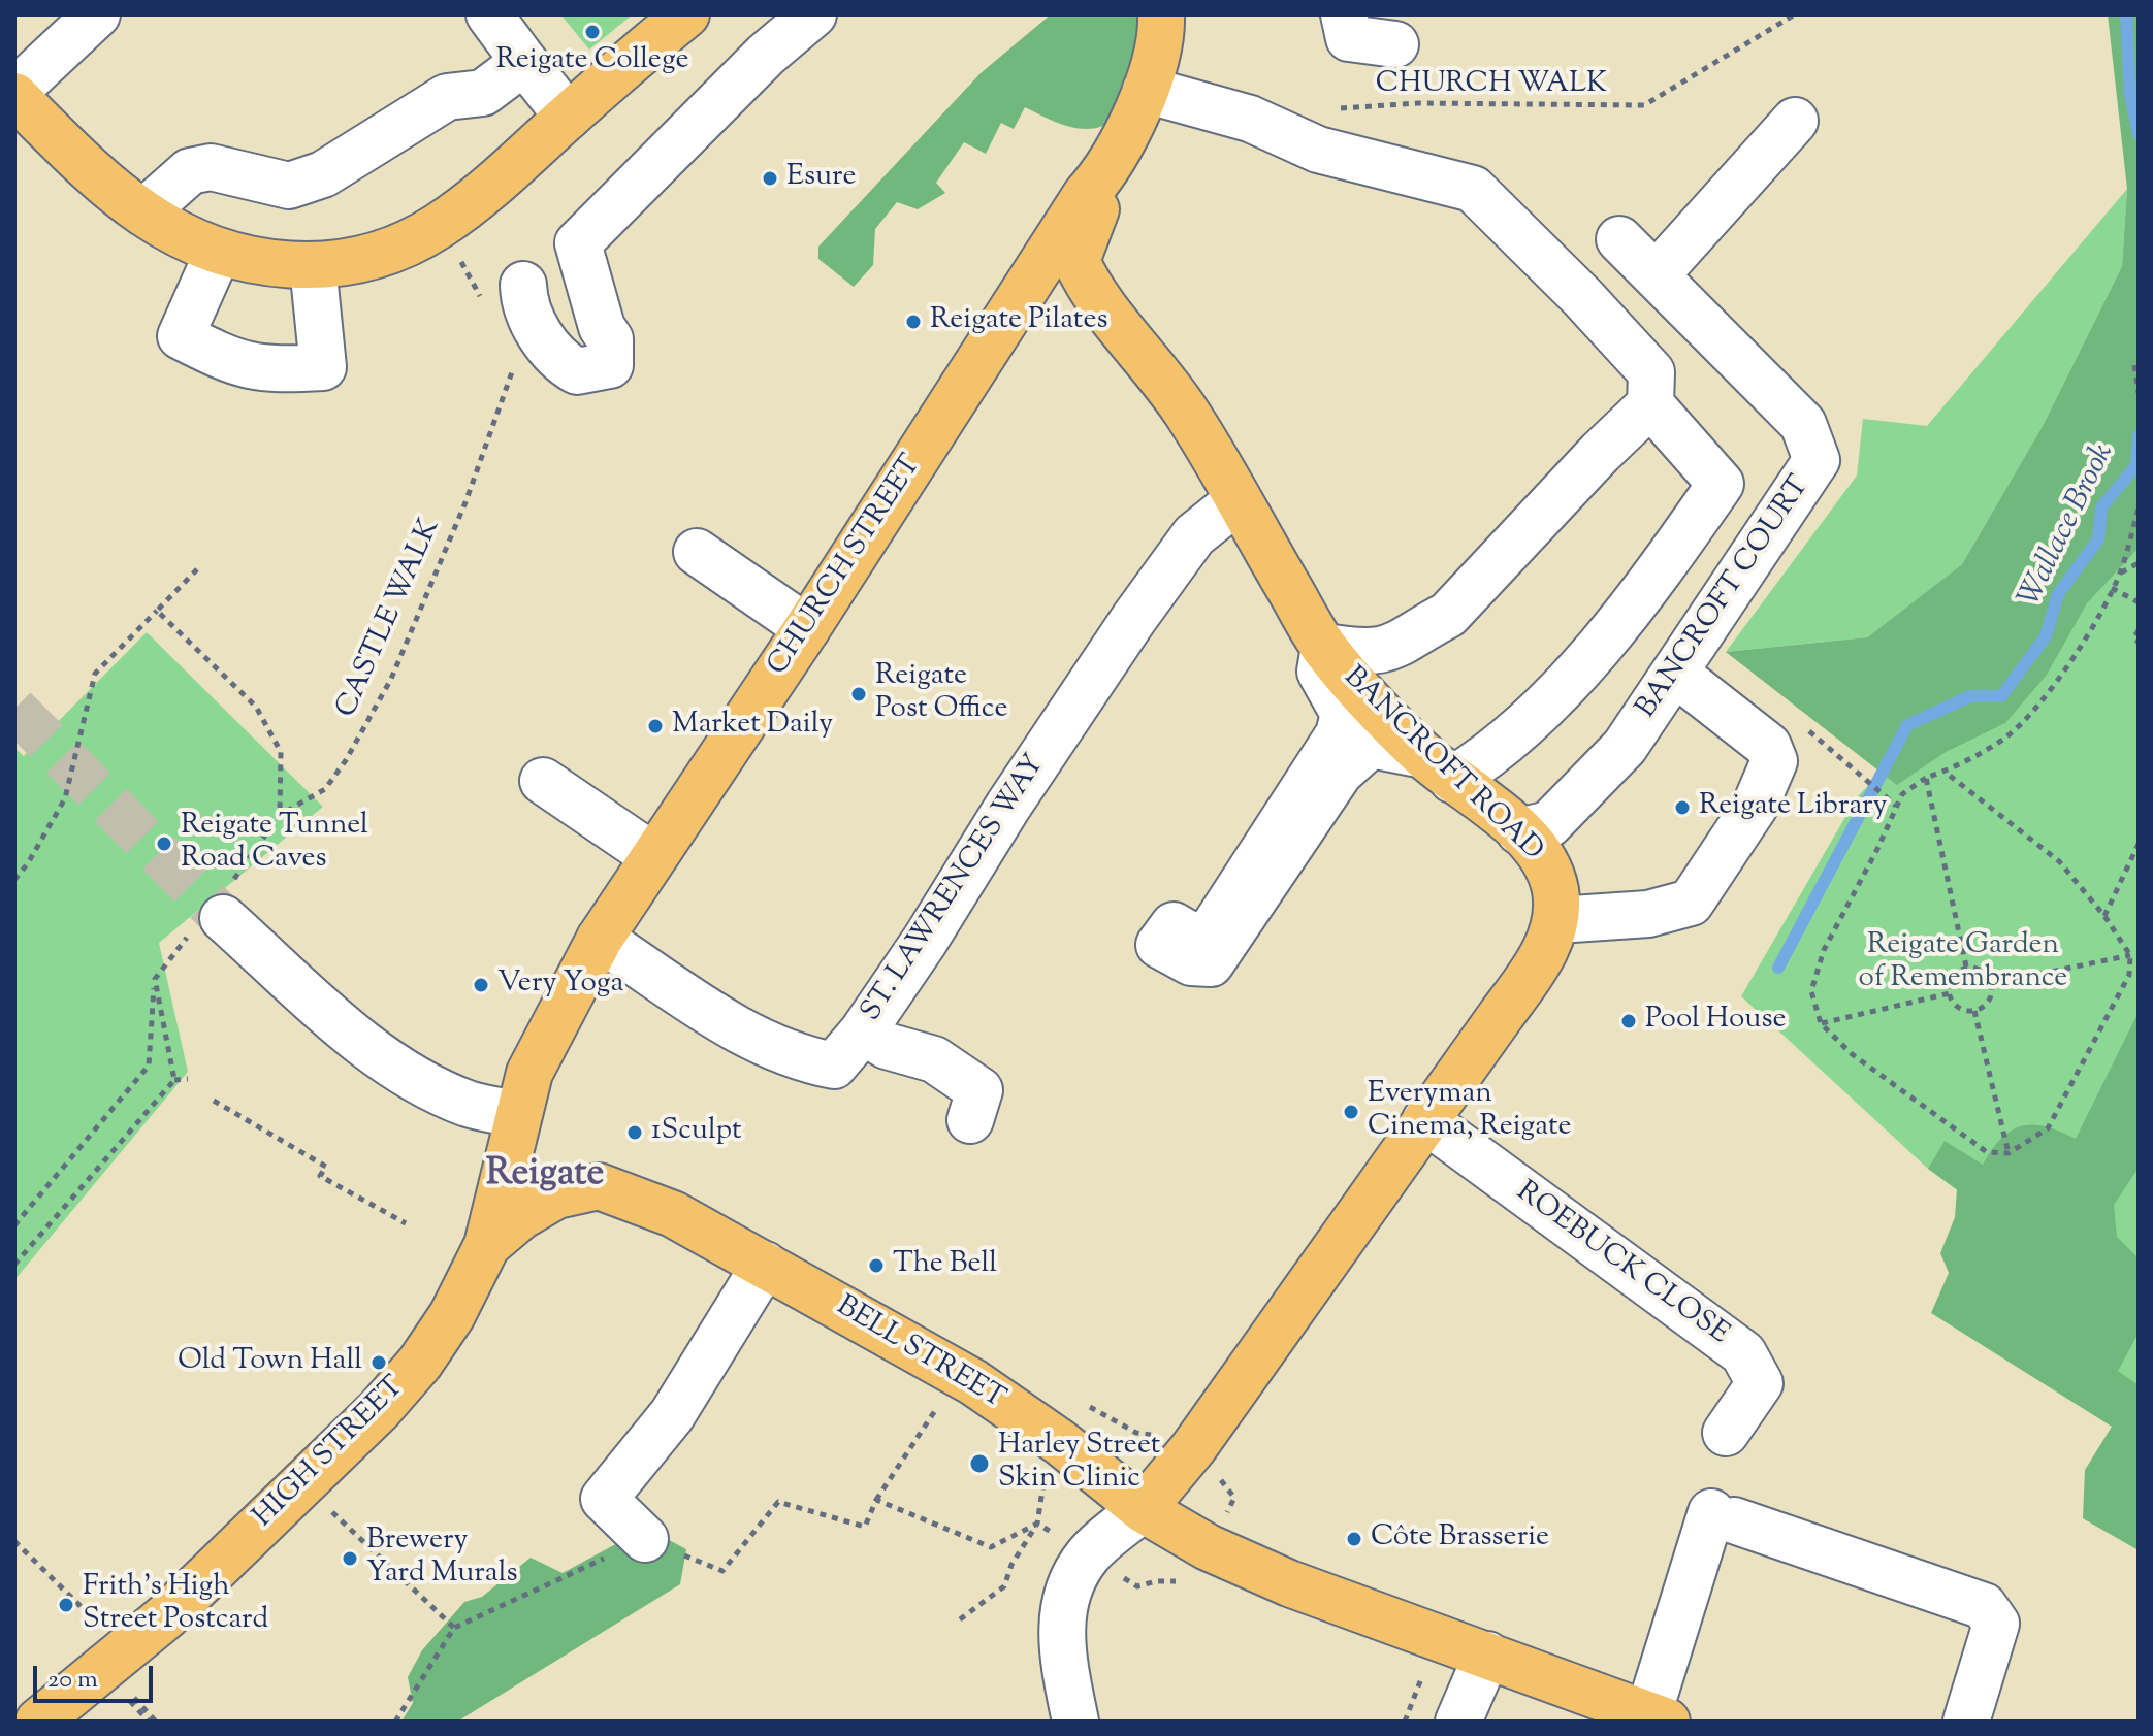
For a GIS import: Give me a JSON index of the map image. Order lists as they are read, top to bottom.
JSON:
{
  "streets": {
    "main road": [
      "CHURCH STREET",
      "BANCROFT ROAD",
      "BELL STREET",
      "HIGH STREET"
    ],
    "street": ["BANCROFT COURT", "ST. LAWRENCES WAY", "ROEBUCK CLOSE"],
    "path": ["CHURCH WALK", "CASTLE WALK"]
  },
  "crossings": [
    ["CHURCH STREET", "BANCROFT ROAD"],
    ["CHURCH STREET", "ST. LAWRENCES WAY"],
    ["CHURCH STREET", "HIGH STREET"],
    ["BANCROFT COURT", "BANCROFT ROAD"],
    ["BANCROFT ROAD", "ST. LAWRENCES WAY"],
    ["BELL STREET", "HIGH STREET"]
  ],
  "districts": ["Reigate"],
  "water": ["Wallace Brook"],
  "parks": ["Reigate Garden of Remembrance"],
  "places": [
    "Reigate College",
    "Esure",
    "Reigate Pilates",
    "Reigate Post Office",
    "Market Daily",
    "Reigate Library",
    "Reigate Tunnel Road Caves",
    "Very Yoga",
    "Pool House",
    "Everyman Cinema, Reigate",
    "1Sculpt",
    "The Bell",
    "Old Town Hall",
    "Harley Street Skin Clinic",
    "Côte Brasserie",
    "Brewery Yard Murals",
    "Frith's High Street Postcard"
  ],
  "scale_bar": "20 m"
}
